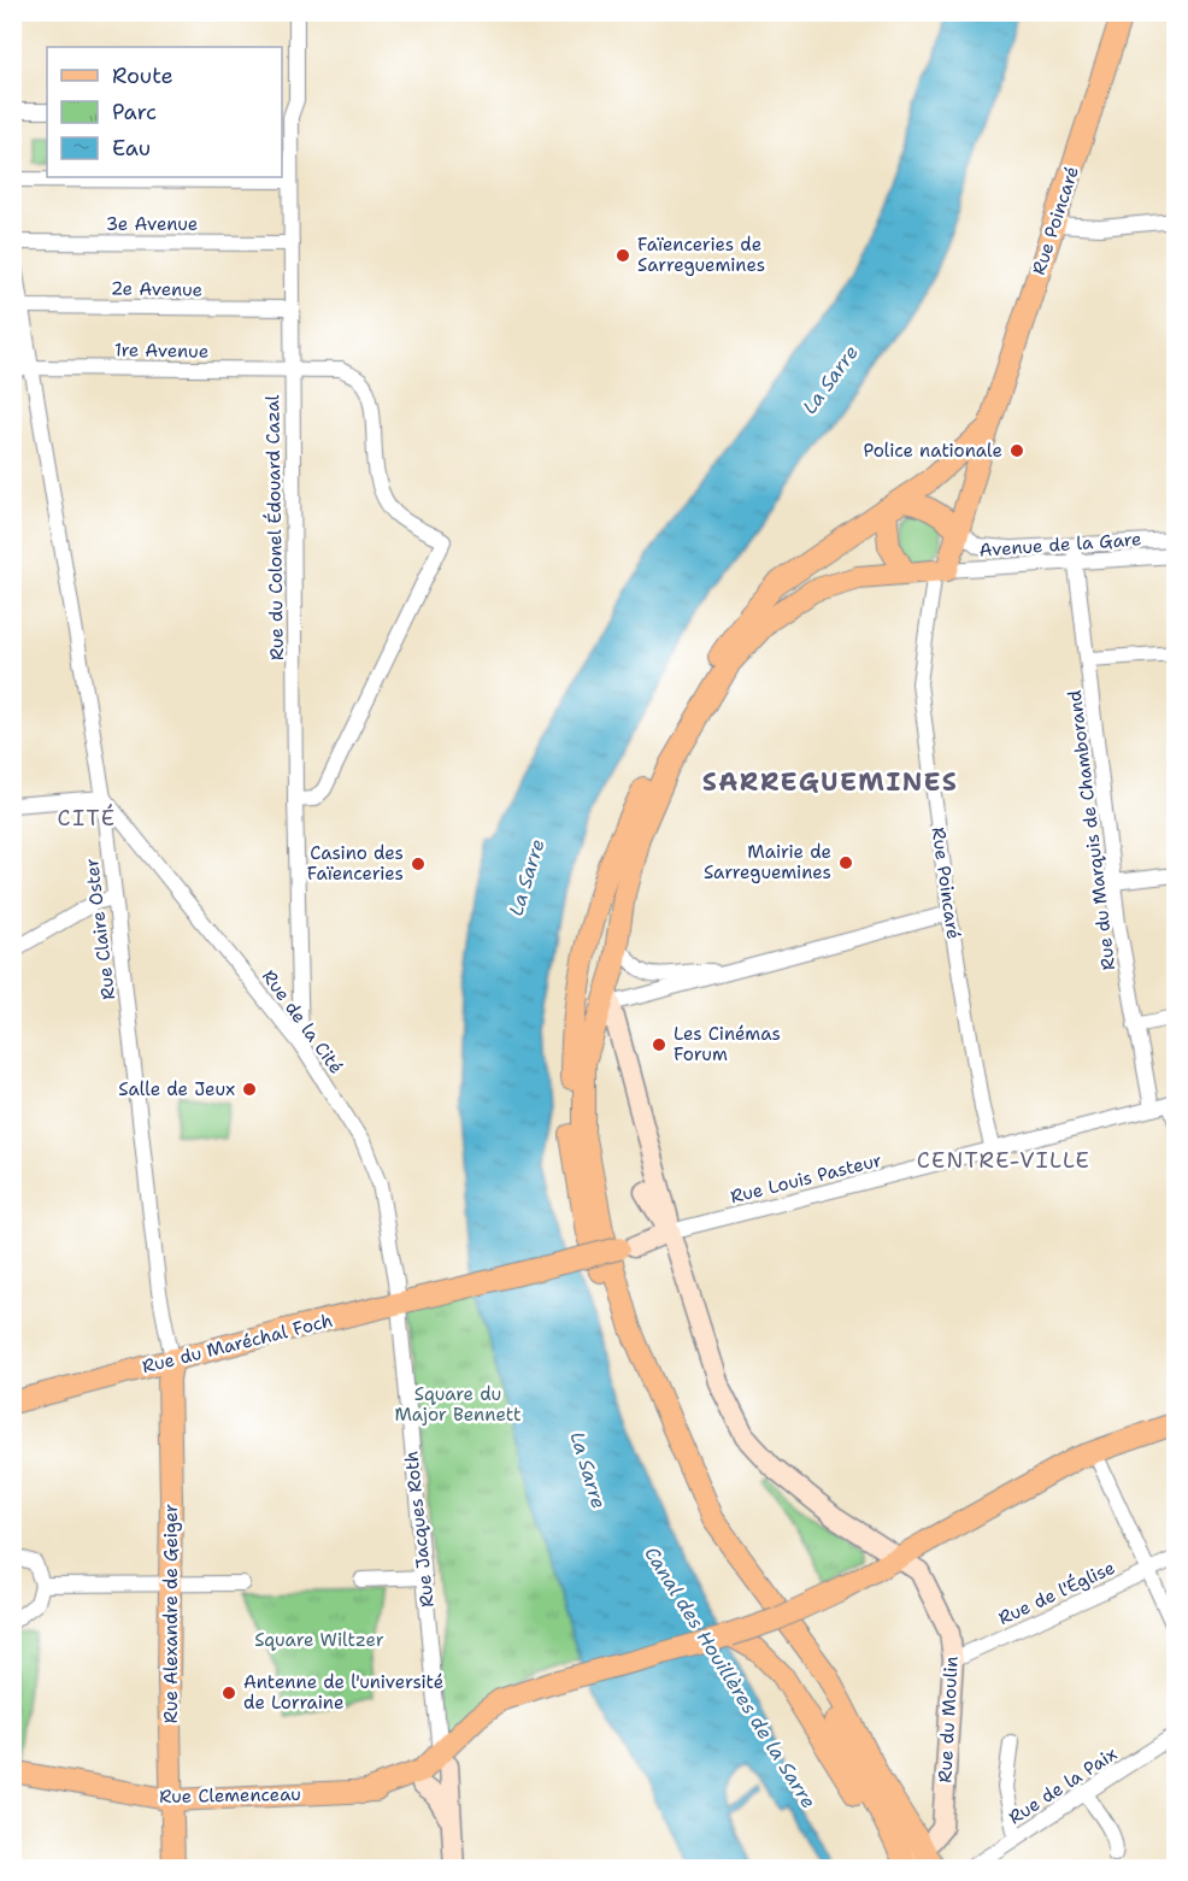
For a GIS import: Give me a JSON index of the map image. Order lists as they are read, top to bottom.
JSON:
{
  "streets": {
    "main road": [
      "Rue Poincaré",
      "Rue du Maréchal Foch",
      "Rue Alexandre de Geiger",
      "Rue Clemenceau"
    ],
    "street": [
      "3e Avenue",
      "2e Avenue",
      "1re Avenue",
      "Rue du Colonel Édouard Cazal",
      "Avenue de la Gare",
      "Rue du Marquis de Chamborand",
      "Rue Claire Oster",
      "Rue de la Cité",
      "Rue Louis Pasteur",
      "Rue Jacques Roth",
      "Rue de l'Église",
      "Rue du Moulin",
      "Rue de la Paix"
    ]
  },
  "crossings": [
    ["Rue Poincaré", "Avenue de la Gare"],
    ["Rue Poincaré", "Rue Louis Pasteur"],
    ["3e Avenue", "Rue du Colonel Édouard Cazal"],
    ["2e Avenue", "Rue du Colonel Édouard Cazal"],
    ["2e Avenue", "Rue Claire Oster"],
    ["1re Avenue", "Rue du Colonel Édouard Cazal"],
    ["1re Avenue", "Rue Claire Oster"],
    ["Rue du Colonel Édouard Cazal", "Rue de la Cité"],
    ["Avenue de la Gare", "Rue du Marquis de Chamborand"],
    ["Rue du Marquis de Chamborand", "Rue Louis Pasteur"],
    ["Rue Claire Oster", "Rue de la Cité"],
    ["Rue Claire Oster", "Rue du Maréchal Foch"],
    ["Rue Claire Oster", "Rue Alexandre de Geiger"],
    ["Rue de la Cité", "Rue du Maréchal Foch"],
    ["Rue de la Cité", "Rue Jacques Roth"],
    ["Rue Louis Pasteur", "Rue du Moulin"],
    ["Rue du Maréchal Foch", "Rue Jacques Roth"],
    ["Rue du Maréchal Foch", "Rue Alexandre de Geiger"],
    ["Rue Jacques Roth", "Rue Clemenceau"],
    ["Rue de l'Église", "Rue du Moulin"],
    ["Rue Alexandre de Geiger", "Rue Clemenceau"],
    ["Rue du Moulin", "Rue Clemenceau"]
  ],
  "districts": ["SARREGUEMINES", "CITÉ", "CENTRE-VILLE"],
  "water": ["La Sarre", "Canal des Houillères de la Sarre"],
  "parks": ["Square du Major Bennett", "Square Wiltzer"],
  "places": [
    "Faïenceries de Sarreguemines",
    "Police nationale",
    "Mairie de Sarreguemines",
    "Casino des Faïenceries",
    "Les Cinémas Forum",
    "Salle de Jeux",
    "Antenne de l'université de Lorraine"
  ],
  "legend": ["Route", "Parc", "Eau"]
}
